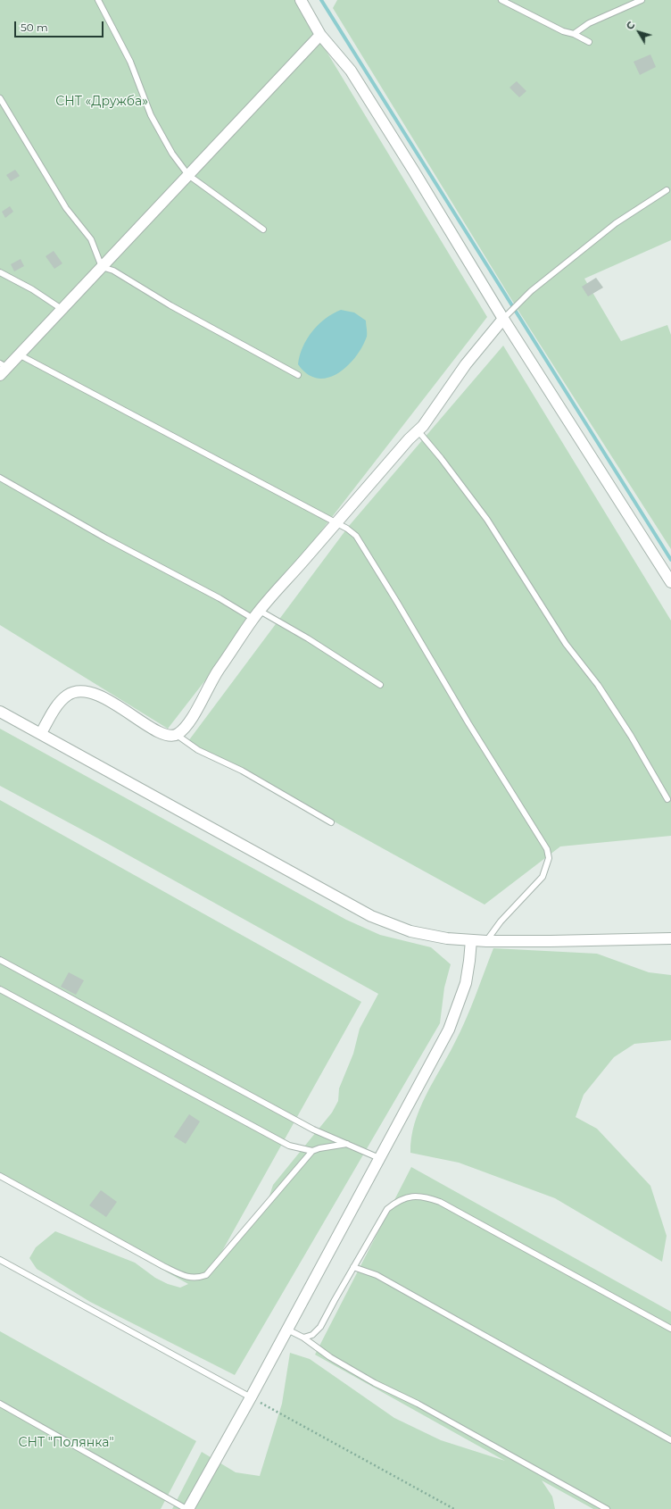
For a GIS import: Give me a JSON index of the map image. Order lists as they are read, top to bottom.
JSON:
{
  "parks": ["СНТ «Дружба»", "СНТ \"Полянка\""],
  "scale_bar": "50 m",
  "north": "top left"
}
